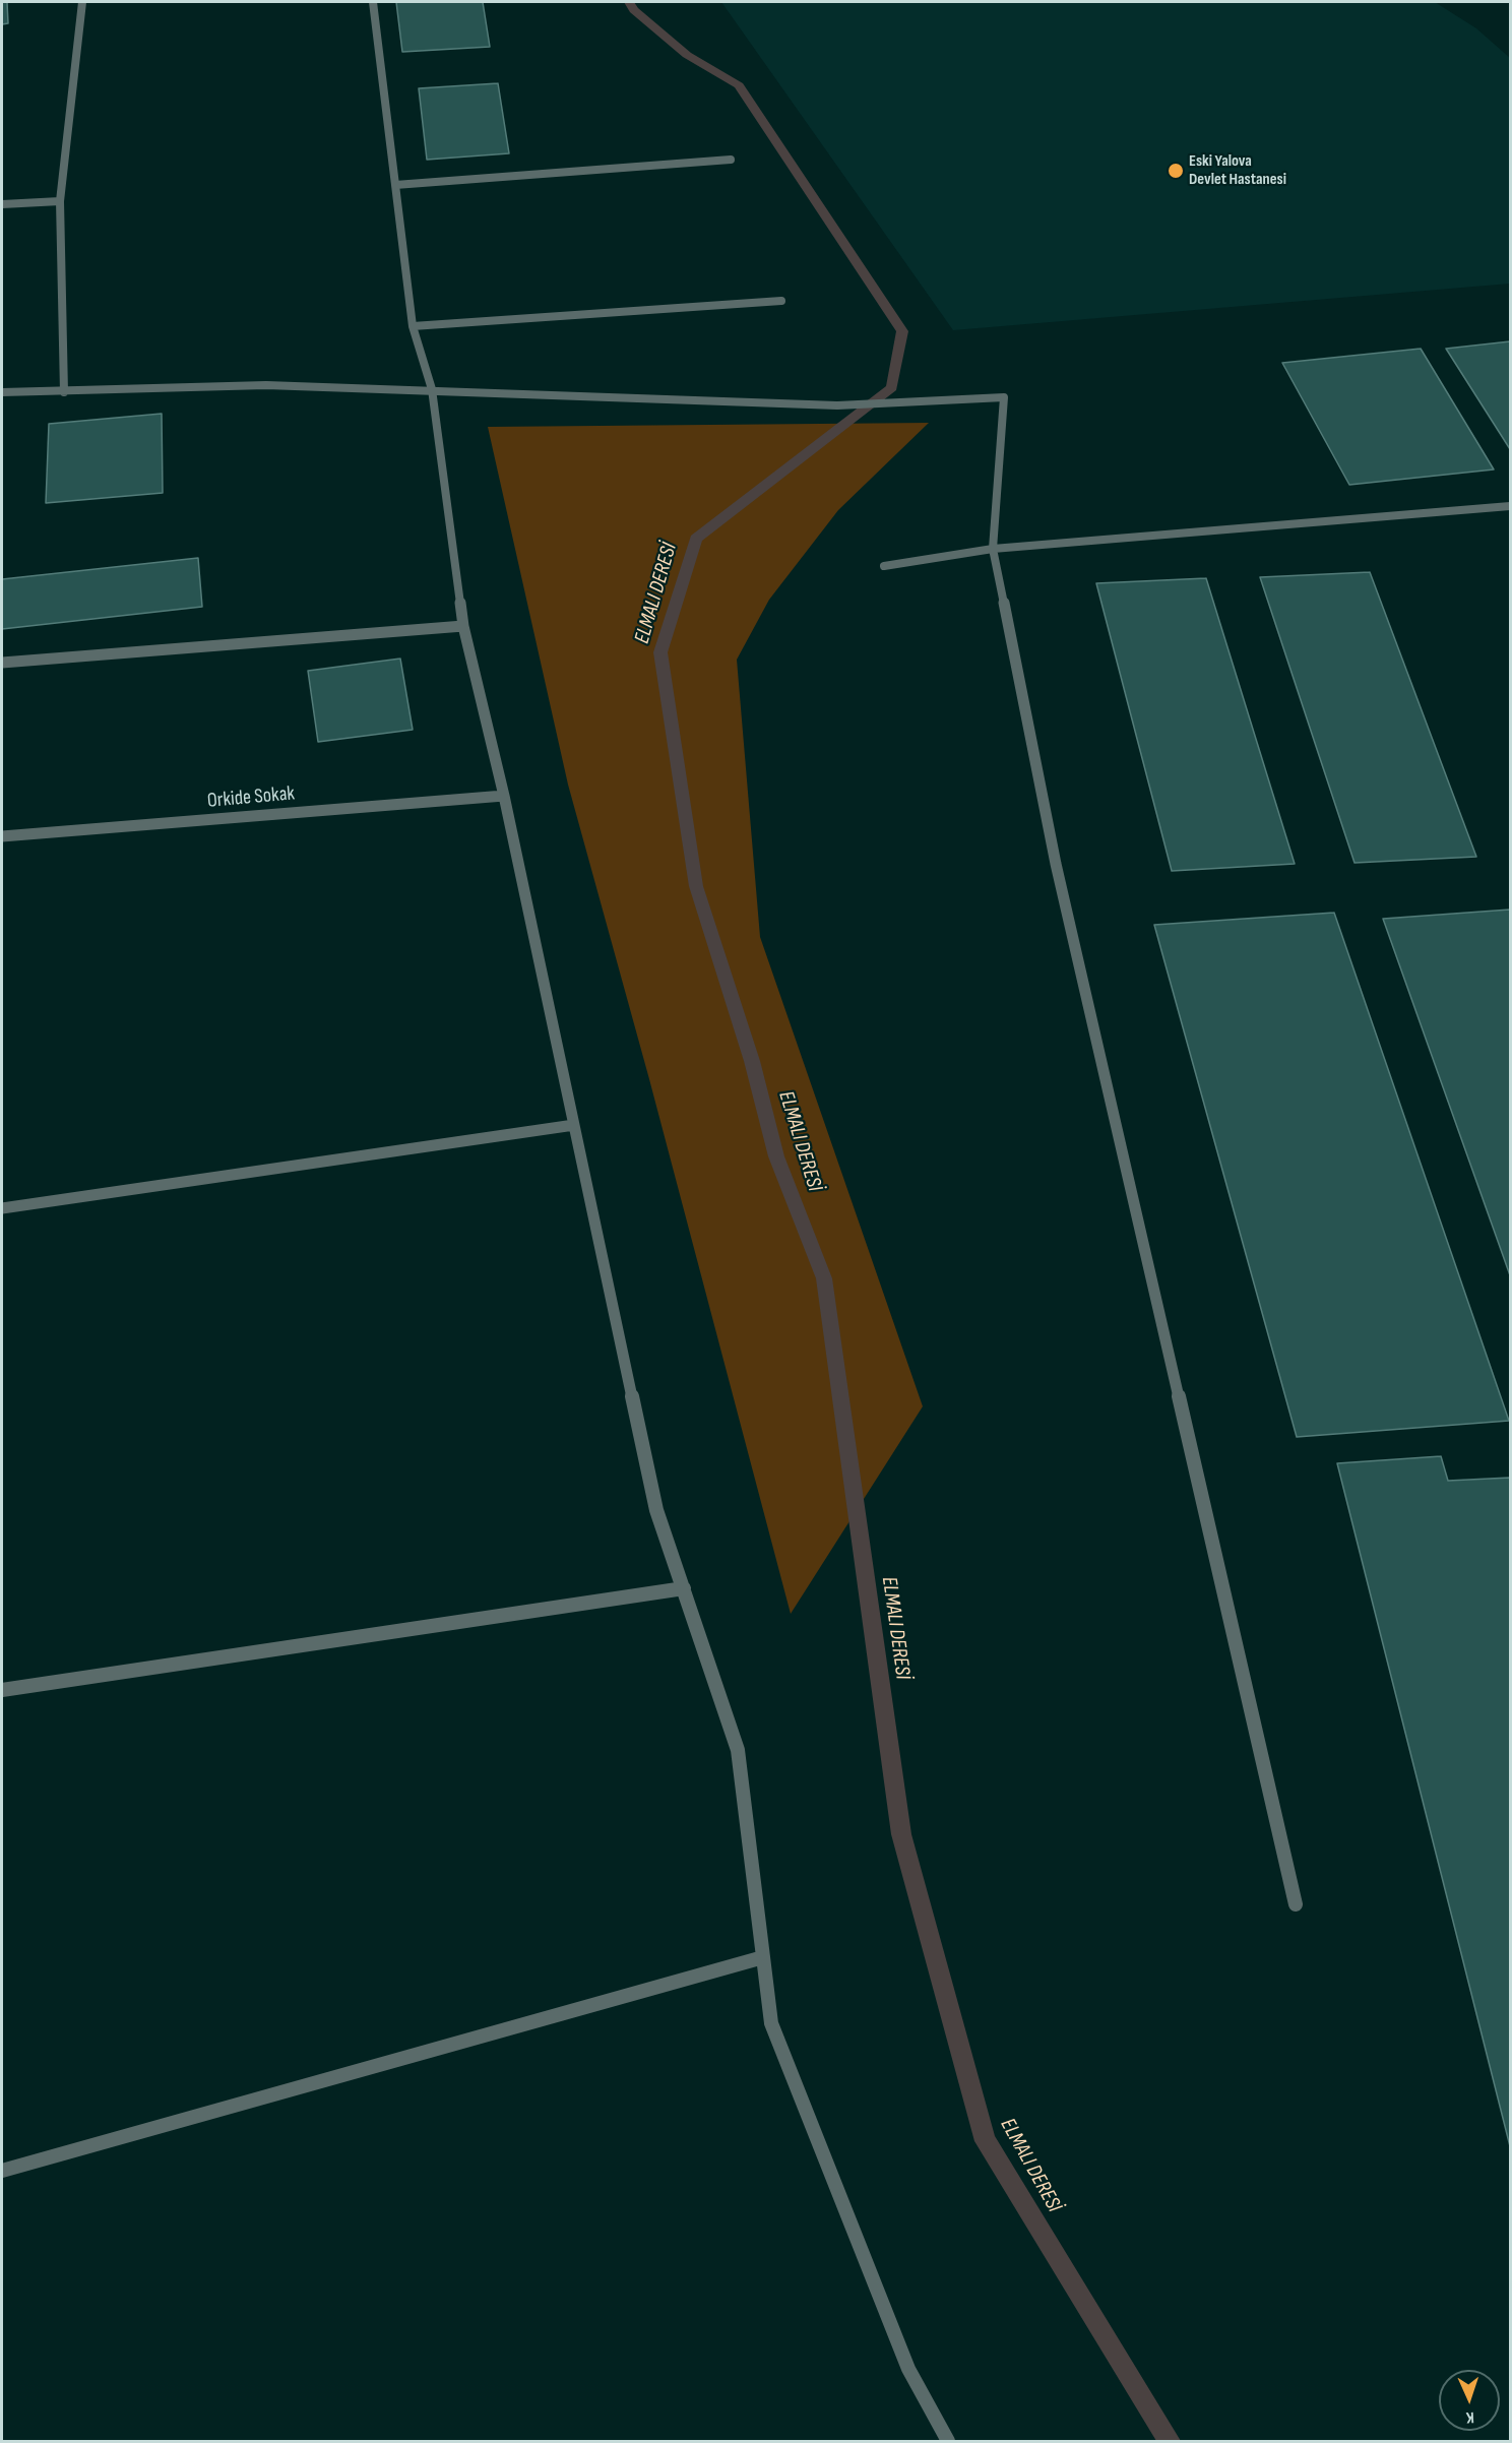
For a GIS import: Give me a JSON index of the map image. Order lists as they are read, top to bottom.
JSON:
{
  "streets": {
    "street": ["Orkide Sokak"]
  },
  "water": ["ELMALI DERESİ"],
  "places": ["Eski Yalova Devlet Hastanesi"],
  "north": "bottom"
}
